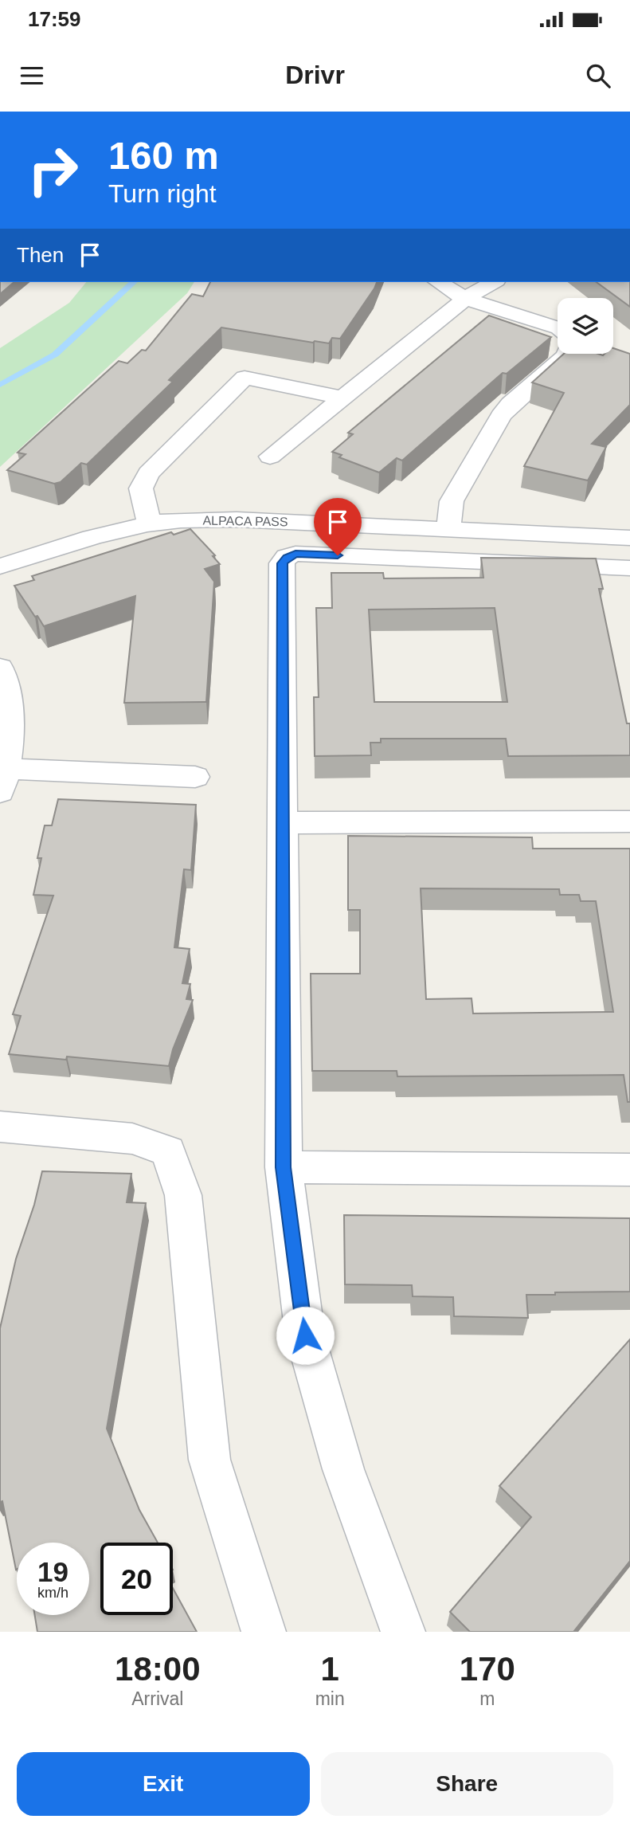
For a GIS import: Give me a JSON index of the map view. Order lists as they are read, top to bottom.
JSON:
{
  "streets": {
    "street": ["ALPACA PASS"]
  },
  "page": {
    "status": "17:59",
    "header": "Drivr",
    "turn": ["160 m", "Turn right"],
    "then": "Then",
    "speed": "19 km/h",
    "limit": "20",
    "eta": [
      "18:00",
      "Arrival",
      "1",
      "min",
      "170",
      "m"
    ],
    "buttons": ["Exit", "Share"]
  }
}
